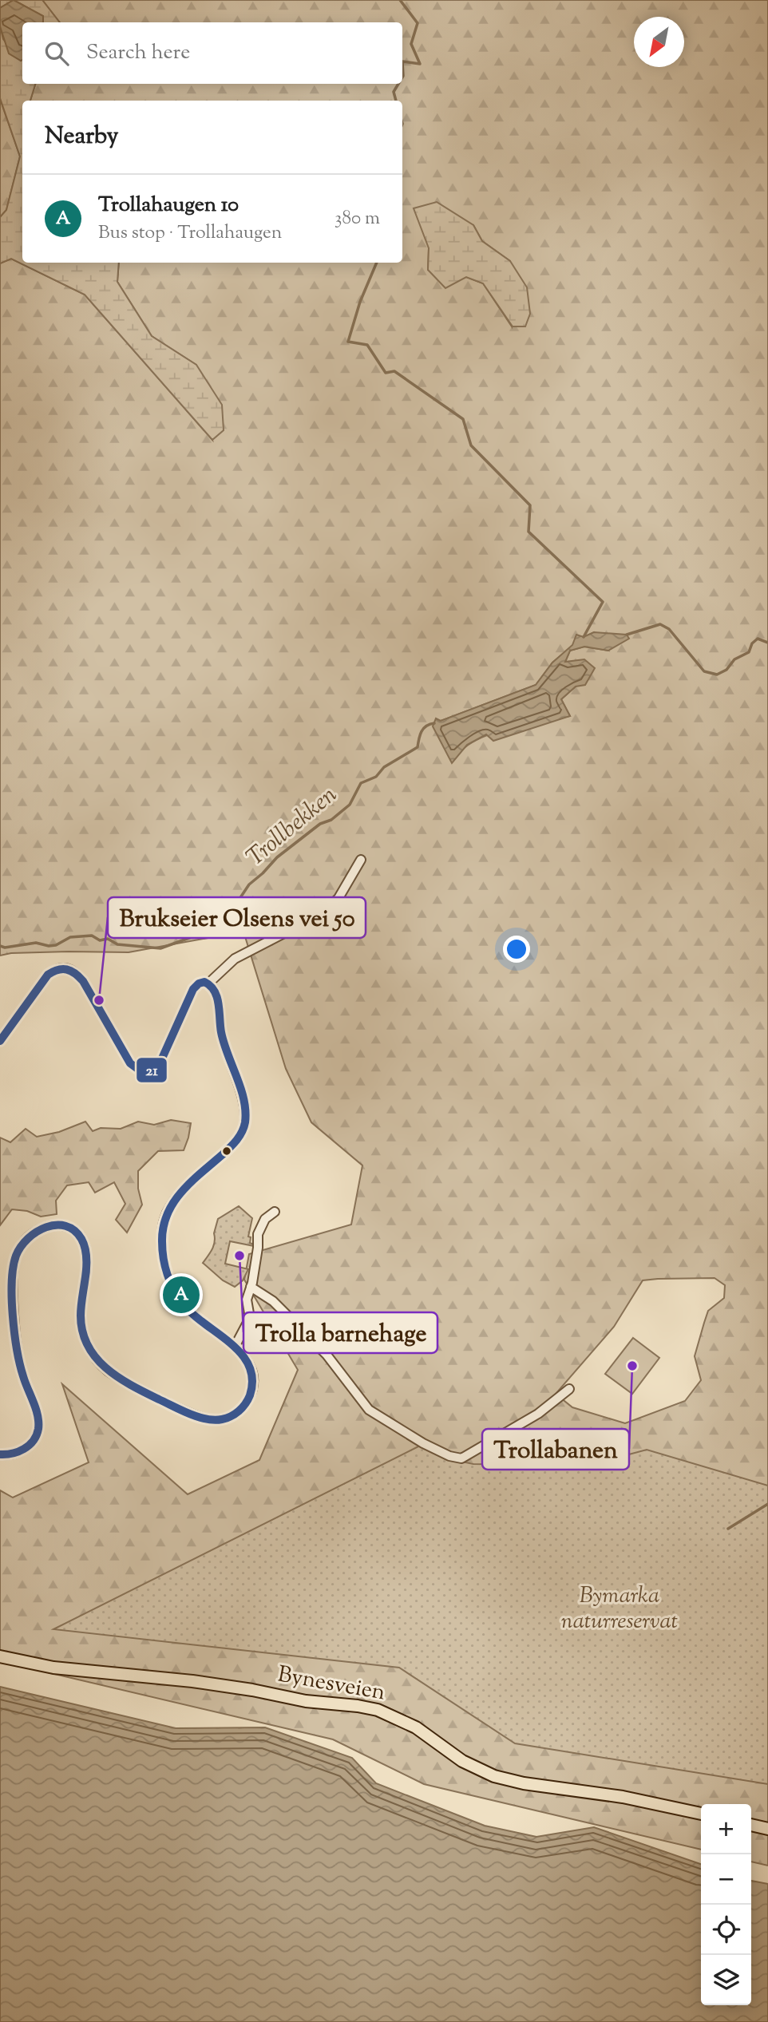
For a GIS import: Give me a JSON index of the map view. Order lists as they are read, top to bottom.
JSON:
{
  "streets": {
    "main road": ["Bynesveien"]
  },
  "water": ["Trollbekken"],
  "parks": ["Bymarka naturreservat"],
  "places": ["Brukseier Olsens vei 50", "Trolla barnehage", "Trollabanen"],
  "lines": ["transit line 21"],
  "north": "bottom left",
  "page": {
    "search": "Search here",
    "heading": "Nearby",
    "list": [
      {
        "mark": "A",
        "name": "Trollahaugen 10",
        "note": "Bus stop · Trollahaugen",
        "value": "380 m"
      }
    ],
    "pins": "A",
    "map_buttons": ["+", "−"]
  }
}
